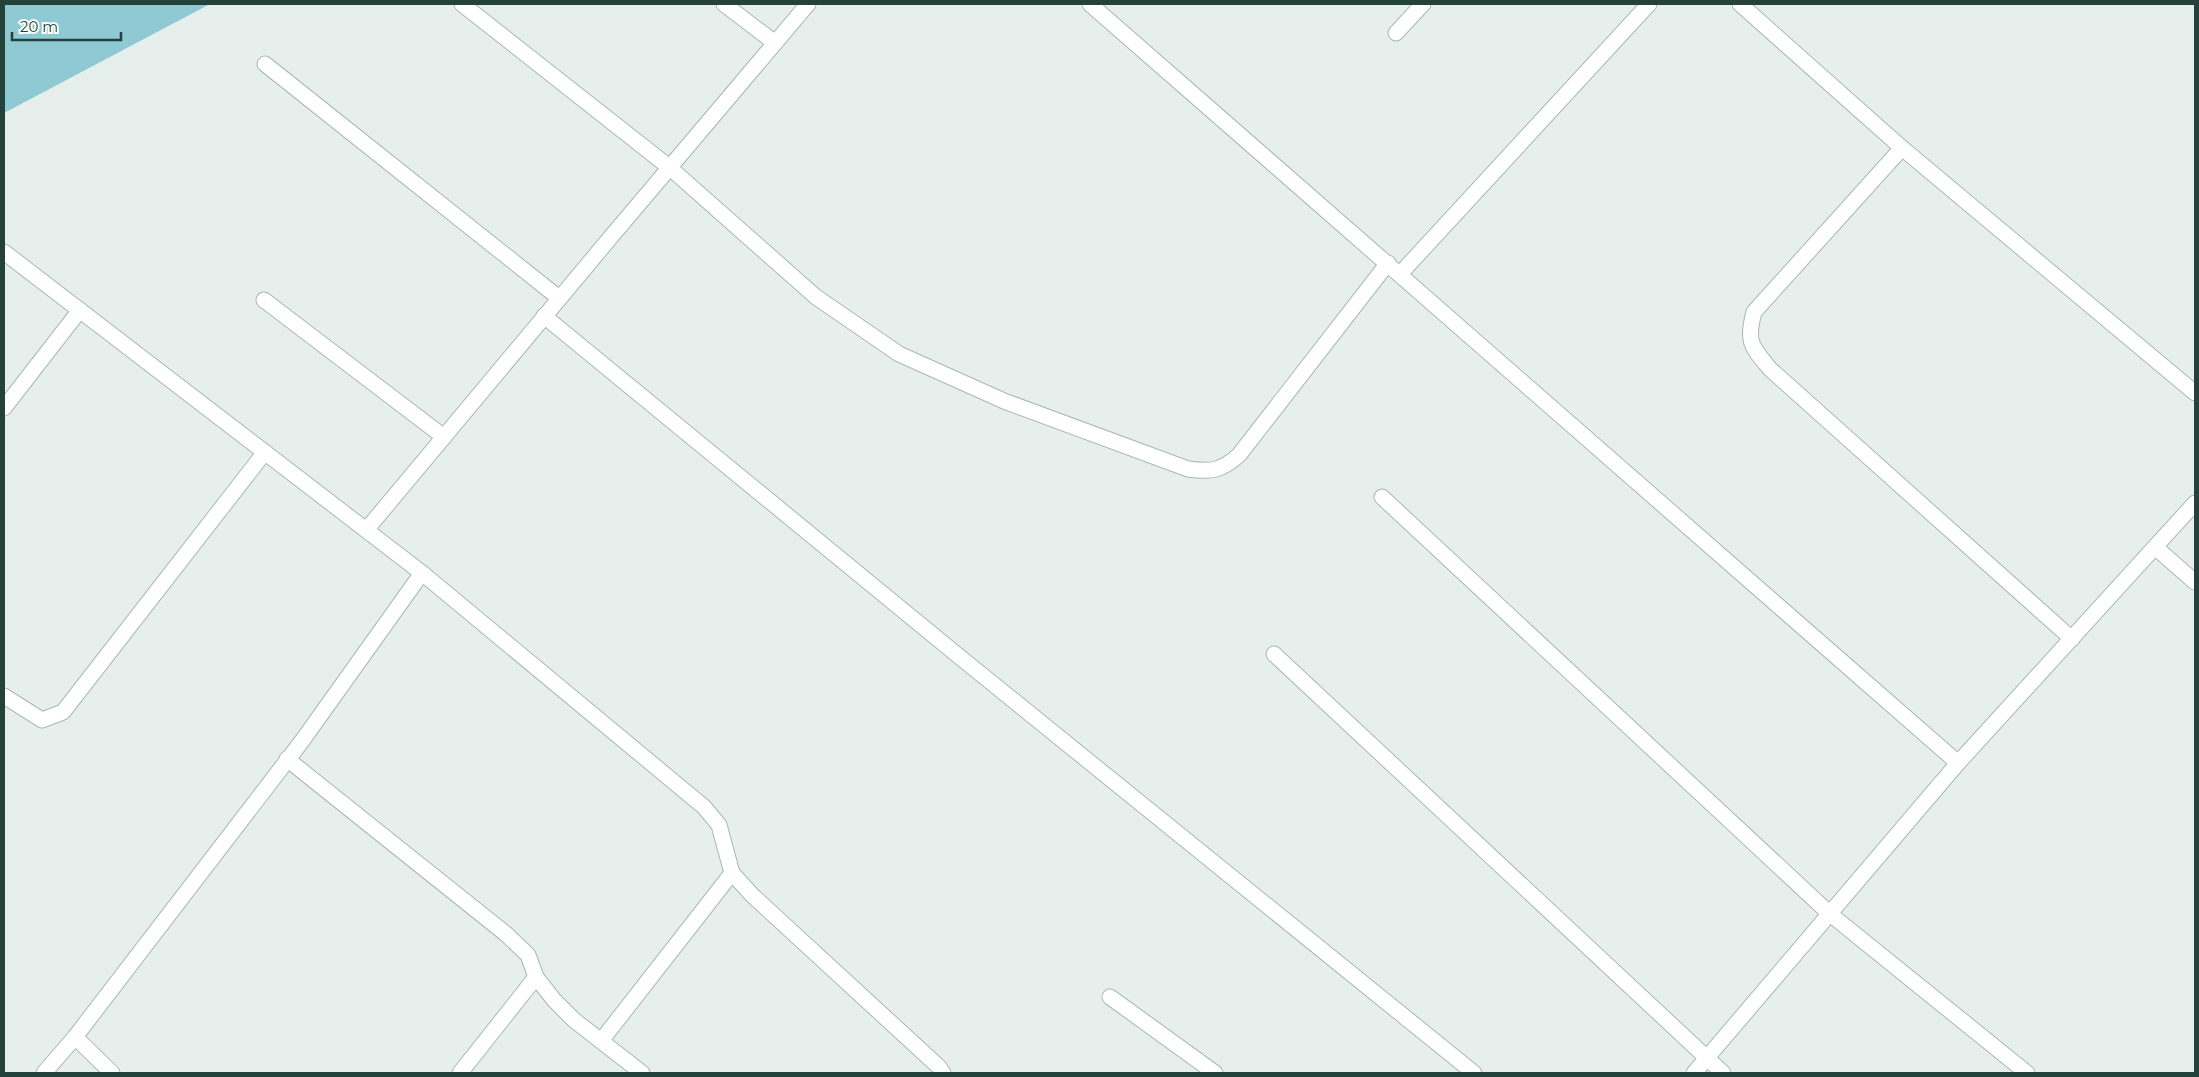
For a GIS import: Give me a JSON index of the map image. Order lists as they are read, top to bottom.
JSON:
{
  "scale_bar": "20 m"
}
